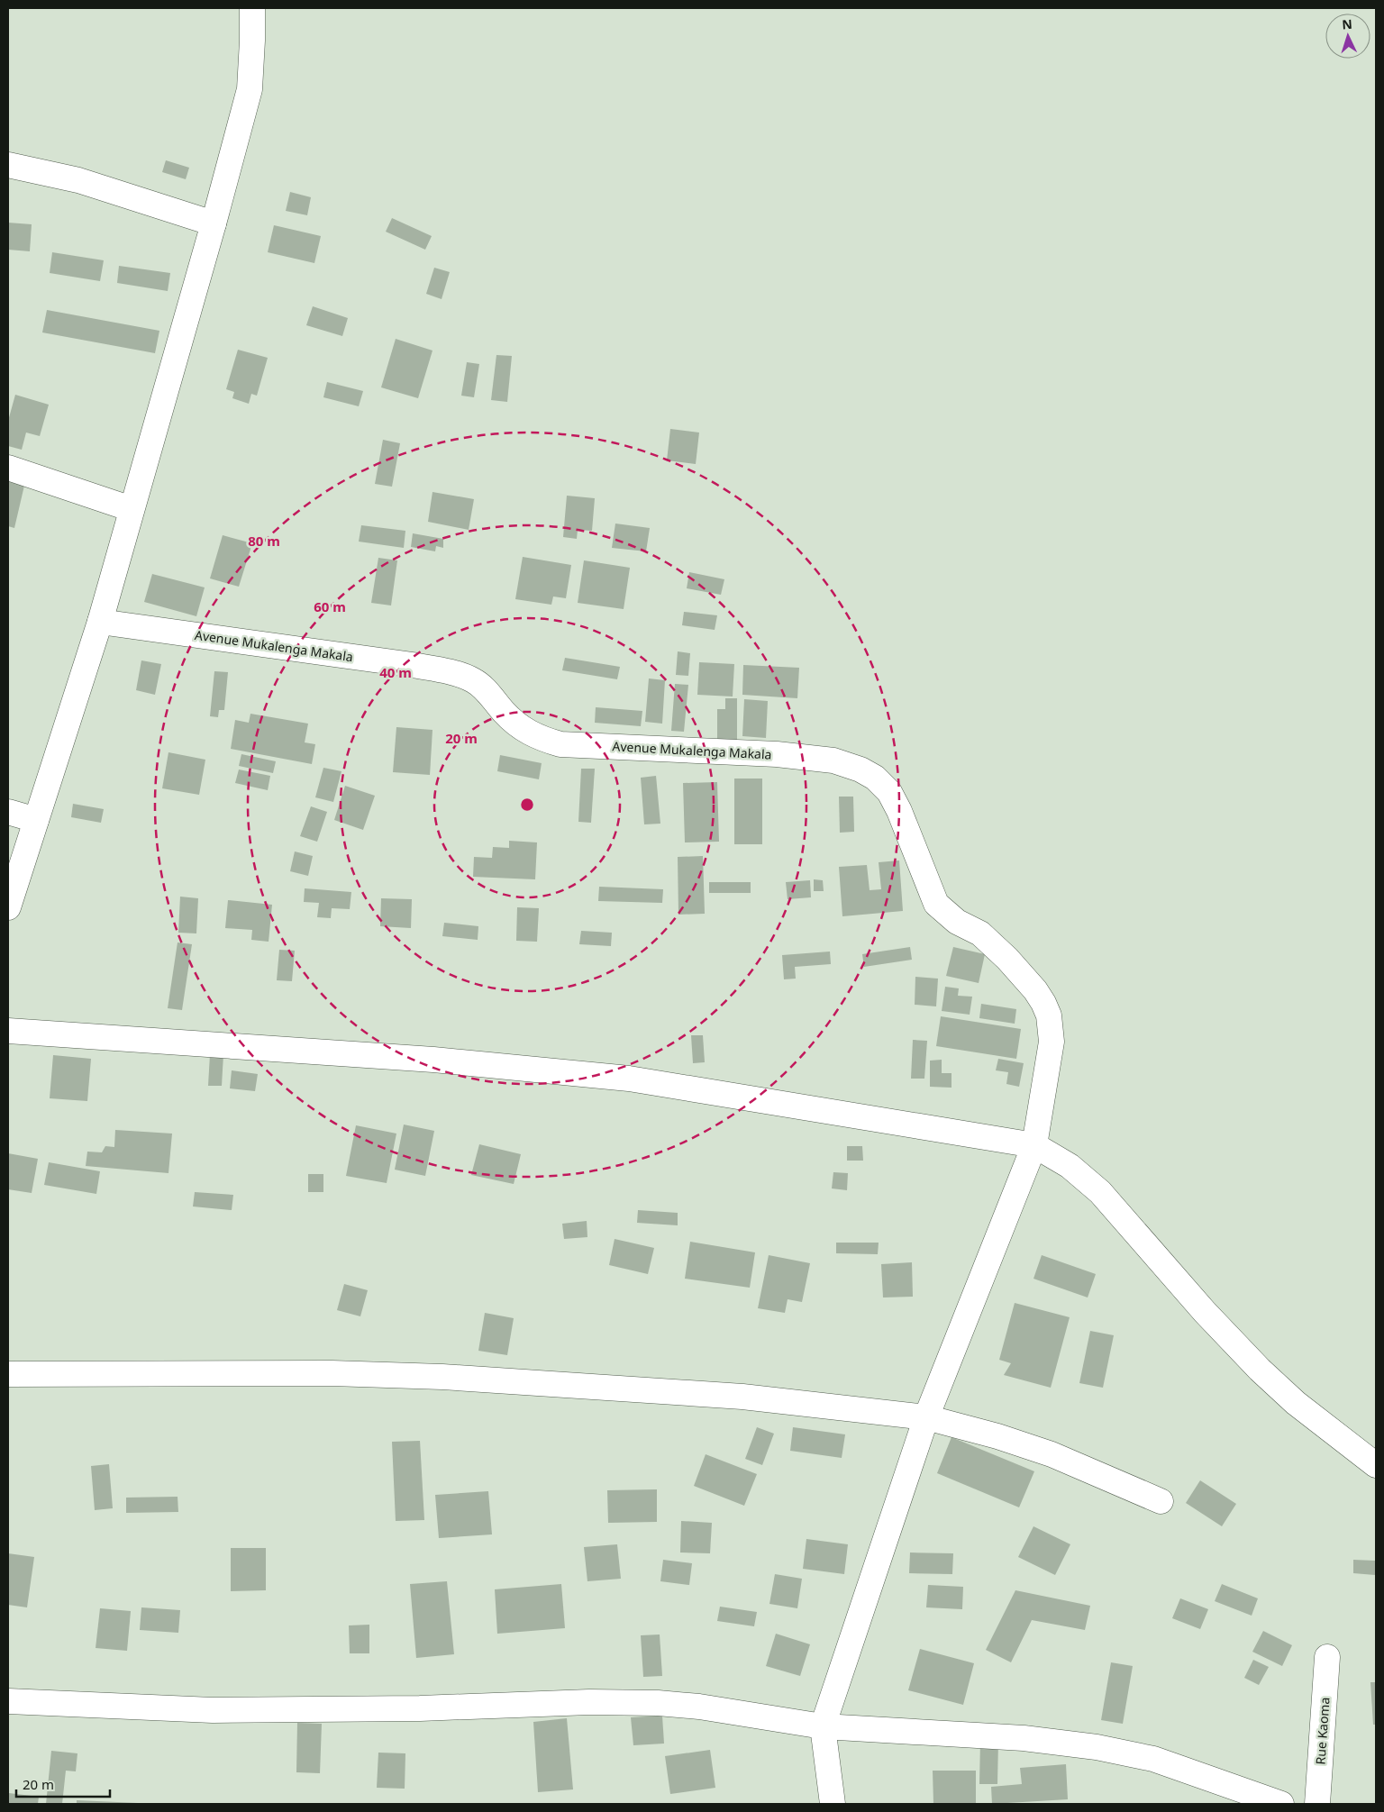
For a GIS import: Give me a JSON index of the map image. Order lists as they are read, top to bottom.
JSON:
{
  "streets": {
    "street": ["Avenue Mukalenga Makala", "Rue Kaoma"]
  },
  "scale_bar": "20 m",
  "north": "top",
  "rings": [
    "80 m",
    "60 m",
    "40 m",
    "20 m"
  ]
}
